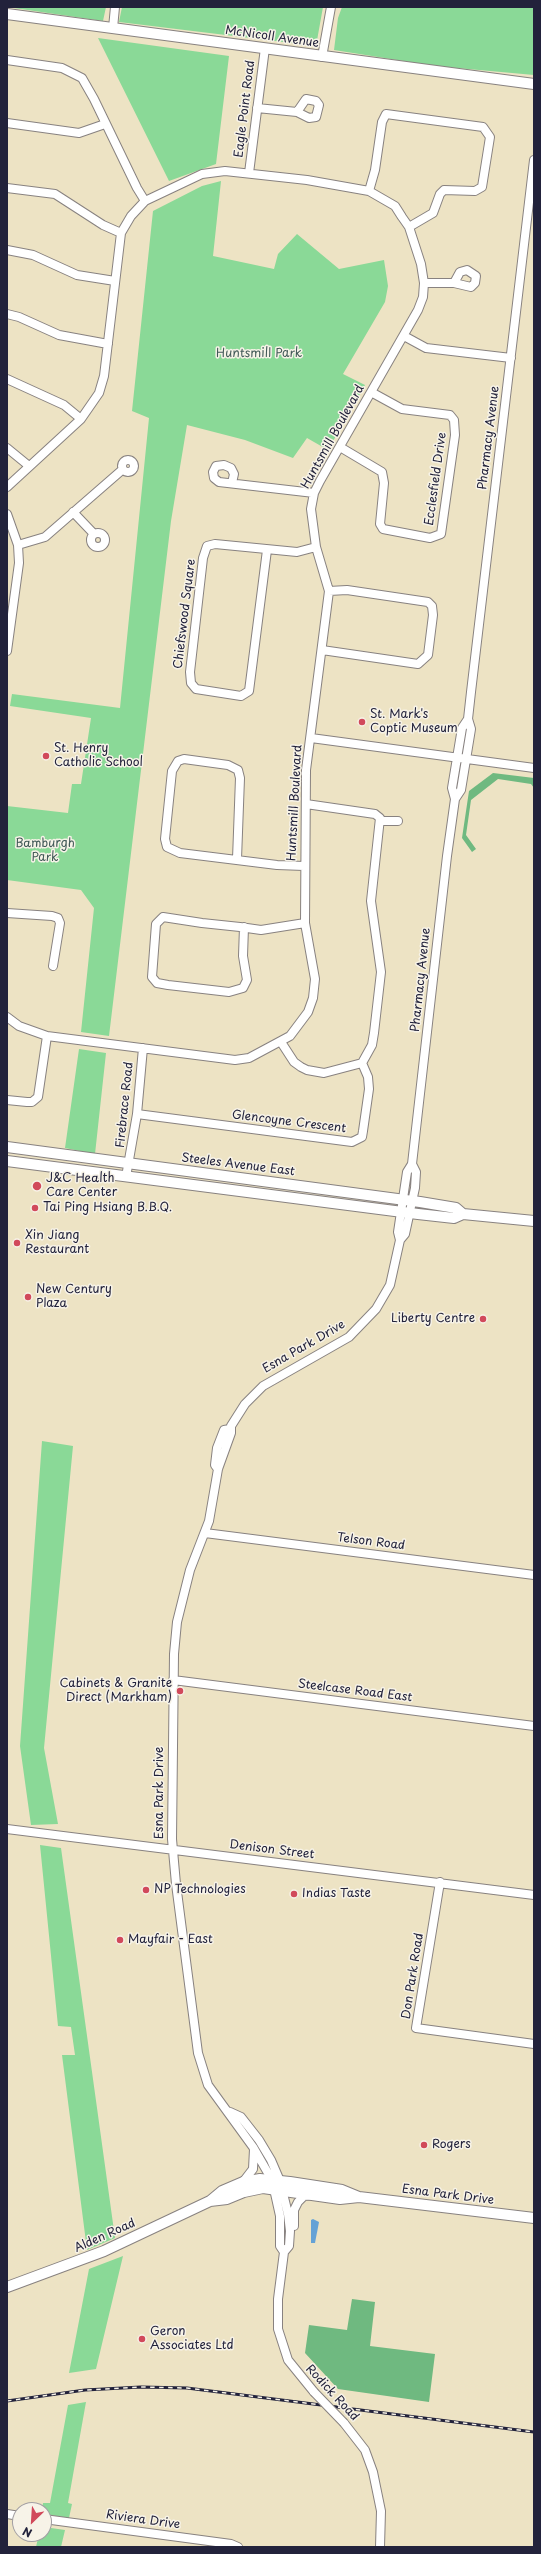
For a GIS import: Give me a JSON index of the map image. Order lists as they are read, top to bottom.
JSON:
{
  "streets": {
    "main road": [
      "McNicoll Avenue",
      "Steeles Avenue East",
      "Esna Park Drive",
      "Alden Road"
    ],
    "street": [
      "Eagle Point Road",
      "Huntsmill Boulevard",
      "Pharmacy Avenue",
      "Ecclesfield Drive",
      "Chiefswood Square",
      "Firebrace Road",
      "Glencoyne Crescent",
      "Telson Road",
      "Steelcase Road East",
      "Denison Street",
      "Don Park Road",
      "Rodick Road",
      "Riviera Drive"
    ]
  },
  "crossings": [
    ["McNicoll Avenue", "Eagle Point Road"],
    ["Eagle Point Road", "Huntsmill Boulevard"],
    ["Huntsmill Boulevard", "Ecclesfield Drive"],
    ["Huntsmill Boulevard", "Chiefswood Square"],
    ["Huntsmill Boulevard", "Firebrace Road"],
    ["Pharmacy Avenue", "Steeles Avenue East"],
    ["Pharmacy Avenue", "Esna Park Drive"],
    ["Firebrace Road", "Glencoyne Crescent"],
    ["Firebrace Road", "Steeles Avenue East"],
    ["Steeles Avenue East", "Esna Park Drive"],
    ["Esna Park Drive", "Telson Road"],
    ["Esna Park Drive", "Steelcase Road East"],
    ["Esna Park Drive", "Denison Street"],
    ["Esna Park Drive", "Alden Road"],
    ["Esna Park Drive", "Rodick Road"],
    ["Denison Street", "Don Park Road"],
    ["Alden Road", "Rodick Road"]
  ],
  "parks": ["Huntsmill Park", "Bamburgh Park"],
  "places": [
    "St. Mark's Coptic Museum",
    "St. Henry Catholic School",
    "J&C Health Care Center",
    "Tai Ping Hsiang B.B.Q.",
    "Xin Jiang Restaurant",
    "New Century Plaza",
    "Liberty Centre",
    "Cabinets & Granite Direct (Markham)",
    "NP Technologies",
    "Indias Taste",
    "Mayfair - East",
    "Rogers",
    "Geron Associates Ltd"
  ],
  "north": "bottom left"
}
